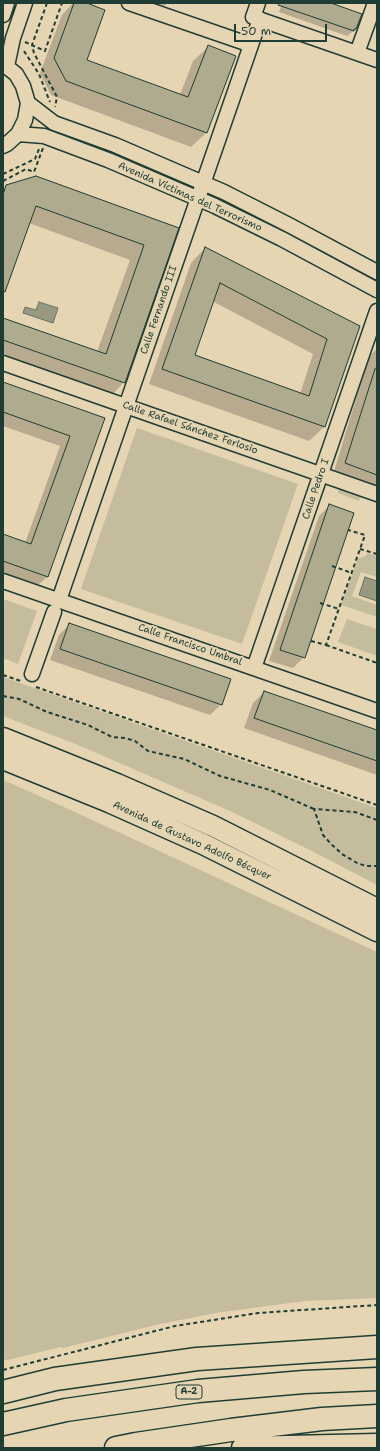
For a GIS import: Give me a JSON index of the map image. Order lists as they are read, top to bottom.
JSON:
{
  "streets": {
    "highway": ["A-2"],
    "street": [
      "Avenida Víctimas del Terrorismo",
      "Calle Fernando III",
      "Calle Rafael Sánchez Ferlosio",
      "Calle Pedro I",
      "Calle Francisco Umbral",
      "Avenida de Gustavo Adolfo Bécquer"
    ]
  },
  "crossings": [
    ["Avenida Víctimas del Terrorismo", "Calle Fernando III"],
    ["Calle Fernando III", "Calle Rafael Sánchez Ferlosio"],
    ["Calle Fernando III", "Calle Francisco Umbral"],
    ["Calle Rafael Sánchez Ferlosio", "Calle Pedro I"],
    ["Calle Pedro I", "Calle Francisco Umbral"]
  ],
  "scale_bar": "50 m"
}
